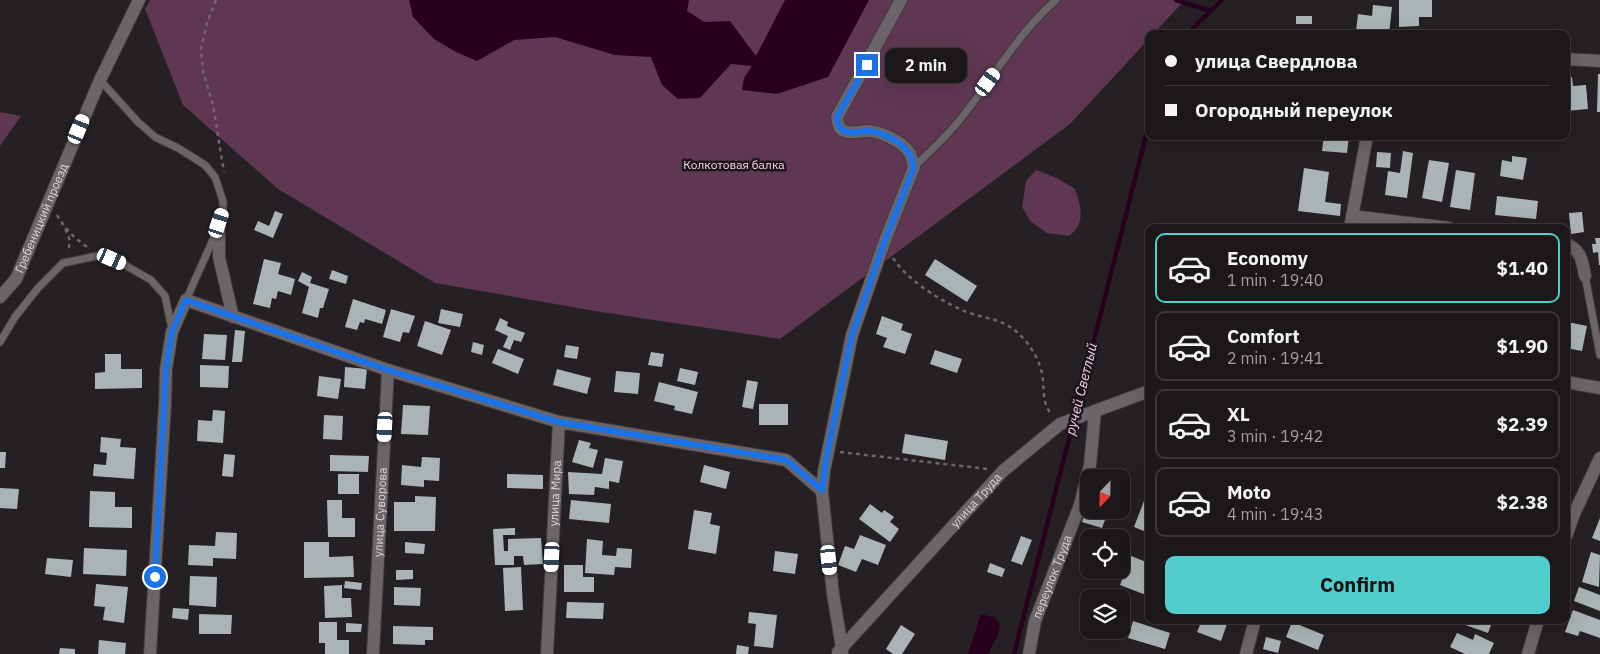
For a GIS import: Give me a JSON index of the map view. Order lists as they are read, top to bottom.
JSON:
{
  "streets": {
    "street": [
      "Гребеницкий проезд",
      "улица Мира",
      "улица Труда",
      "улица Суворова",
      "переулок Труда"
    ]
  },
  "crossings": [
    ["улица Труда", "переулок Труда"]
  ],
  "water": ["ручей Светлый"],
  "parks": ["Колкотовая балка"],
  "north": "bottom",
  "page": {
    "banner": ["улица Свердлова", "Огородный переулок"],
    "bubble": "2 min",
    "list": [
      {
        "name": "Economy",
        "note": "1 min · 19:40",
        "value": "$1.40"
      },
      {
        "name": "Comfort",
        "note": "2 min · 19:41",
        "value": "$1.90"
      },
      {
        "name": "XL",
        "note": "3 min · 19:42",
        "value": "$2.39"
      },
      {
        "name": "Moto",
        "note": "4 min · 19:43",
        "value": "$2.38"
      }
    ],
    "buttons": "Confirm"
  }
}
